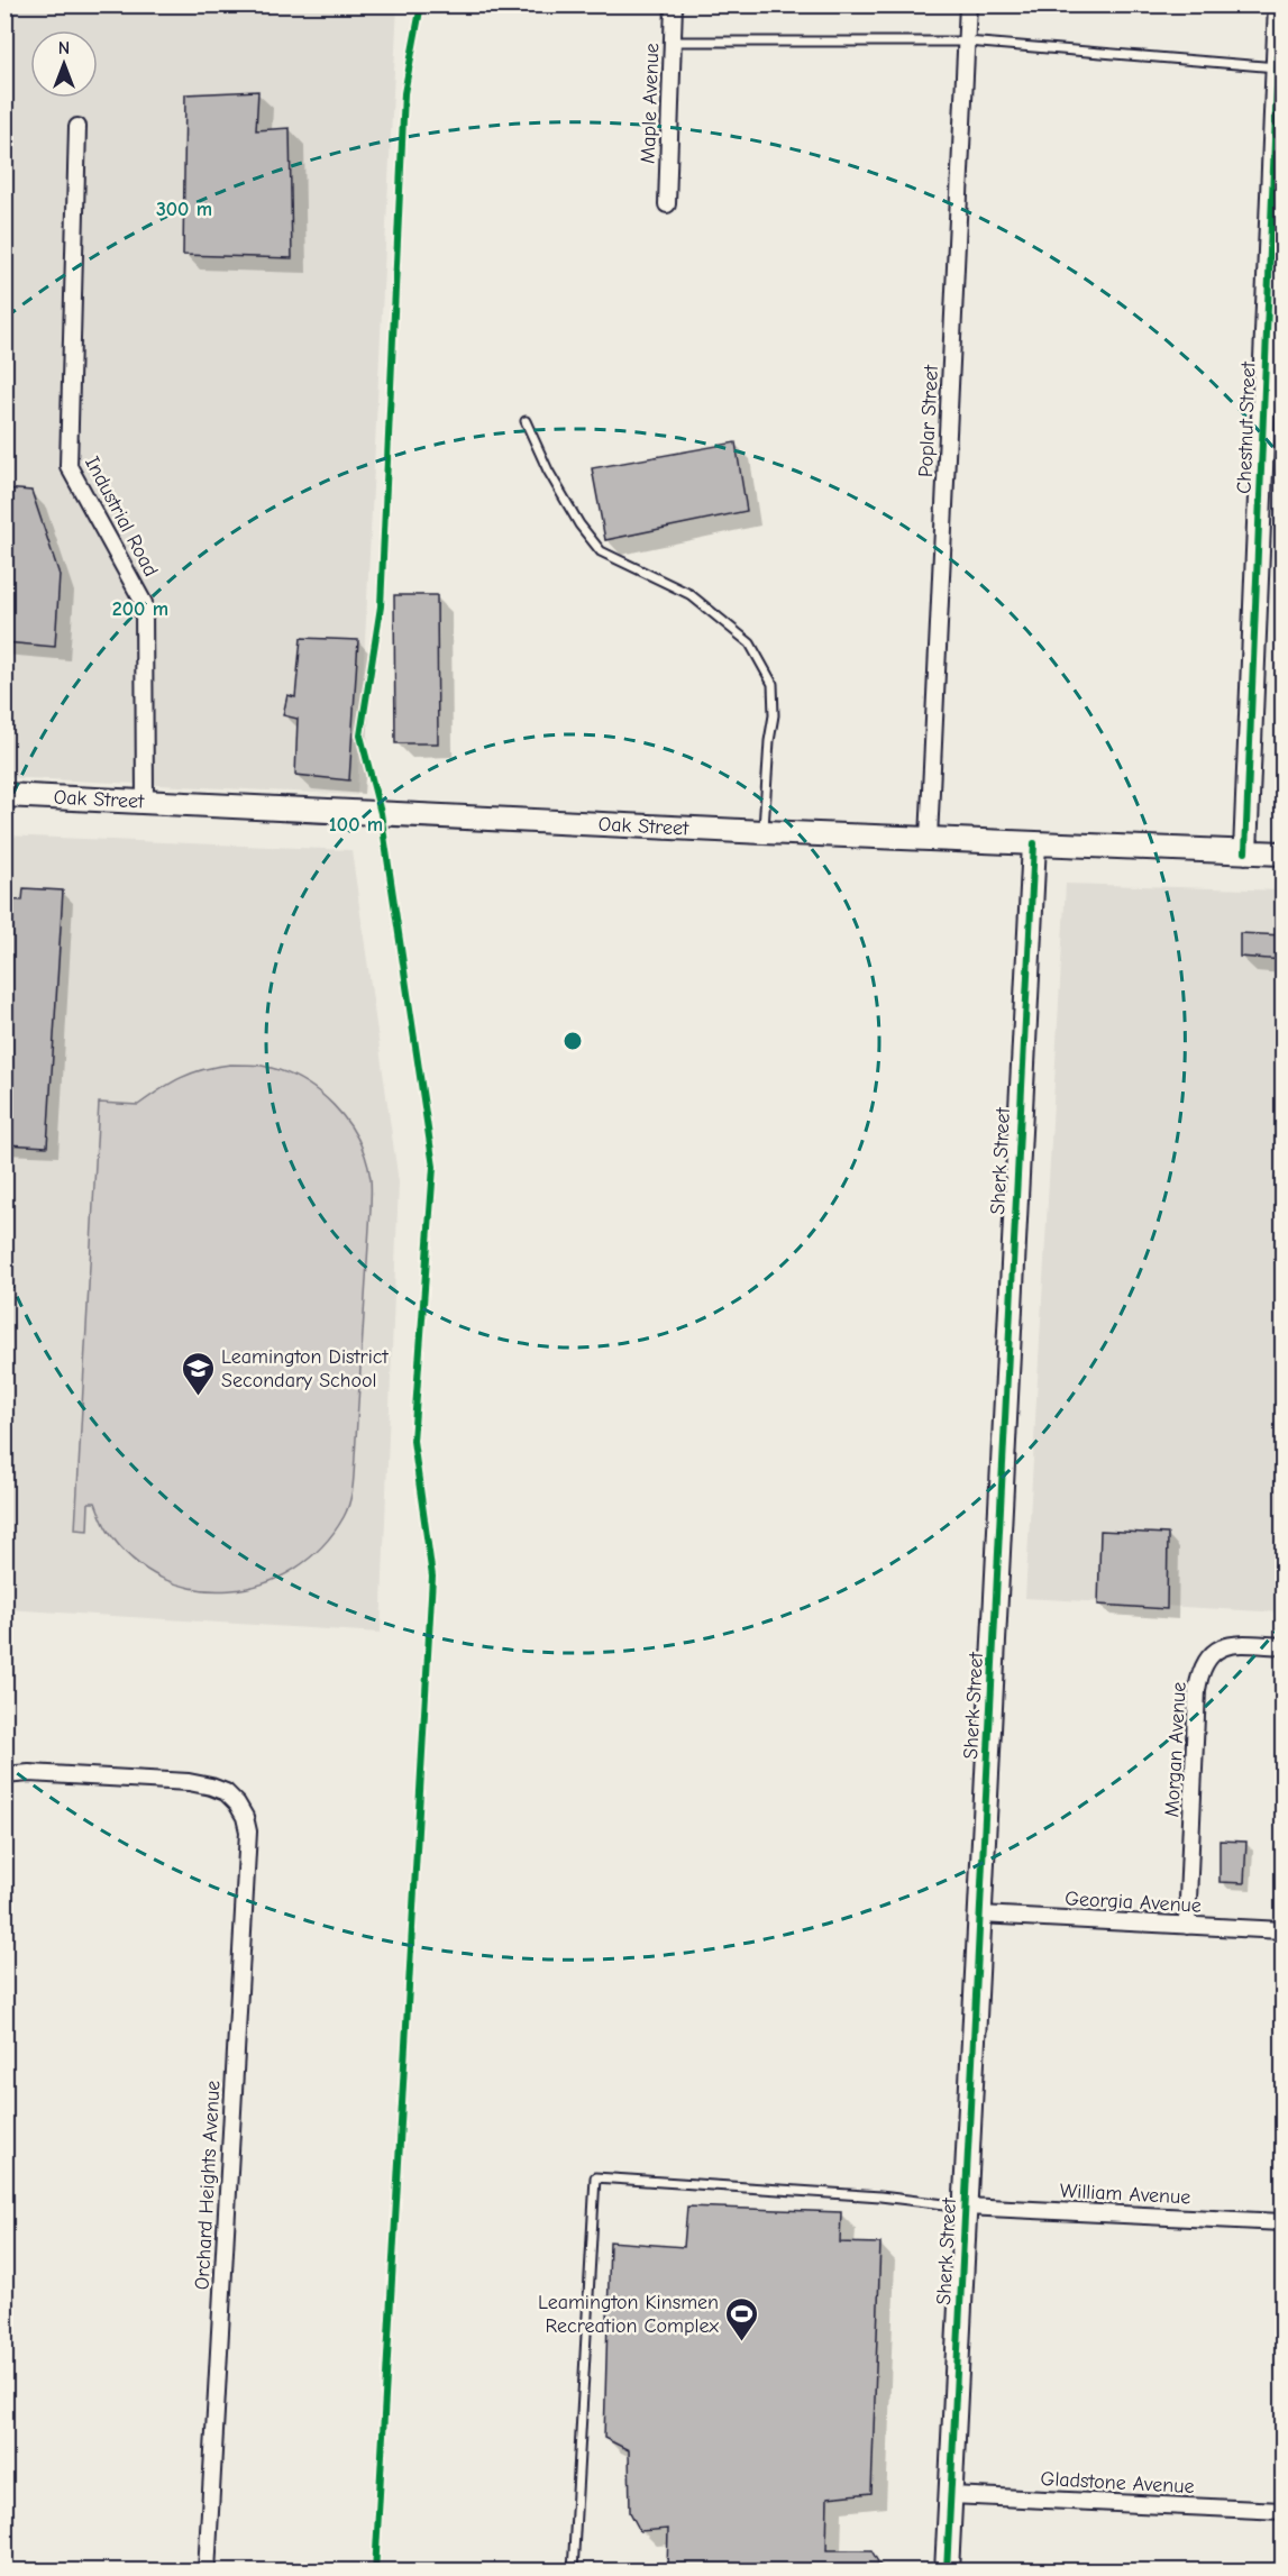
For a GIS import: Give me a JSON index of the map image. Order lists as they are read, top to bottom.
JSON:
{
  "streets": {
    "street": [
      "Maple Avenue",
      "Poplar Street",
      "Chestnut Street",
      "Industrial Road",
      "Oak Street",
      "Sherk Street",
      "Morgan Avenue",
      "Georgia Avenue",
      "Orchard Heights Avenue",
      "William Avenue",
      "Gladstone Avenue"
    ]
  },
  "crossings": [
    ["Poplar Street", "Oak Street"],
    ["Chestnut Street", "Oak Street"],
    ["Industrial Road", "Oak Street"],
    ["Oak Street", "Sherk Street"],
    ["Sherk Street", "Georgia Avenue"],
    ["Sherk Street", "William Avenue"],
    ["Sherk Street", "Gladstone Avenue"],
    ["Morgan Avenue", "Georgia Avenue"]
  ],
  "places": {
    "school or university": ["Leamington District Secondary School"],
    "sports": ["Leamington Kinsmen Recreation Complex"]
  },
  "north": "top",
  "rings": ["300 m", "200 m", "100 m"]
}
